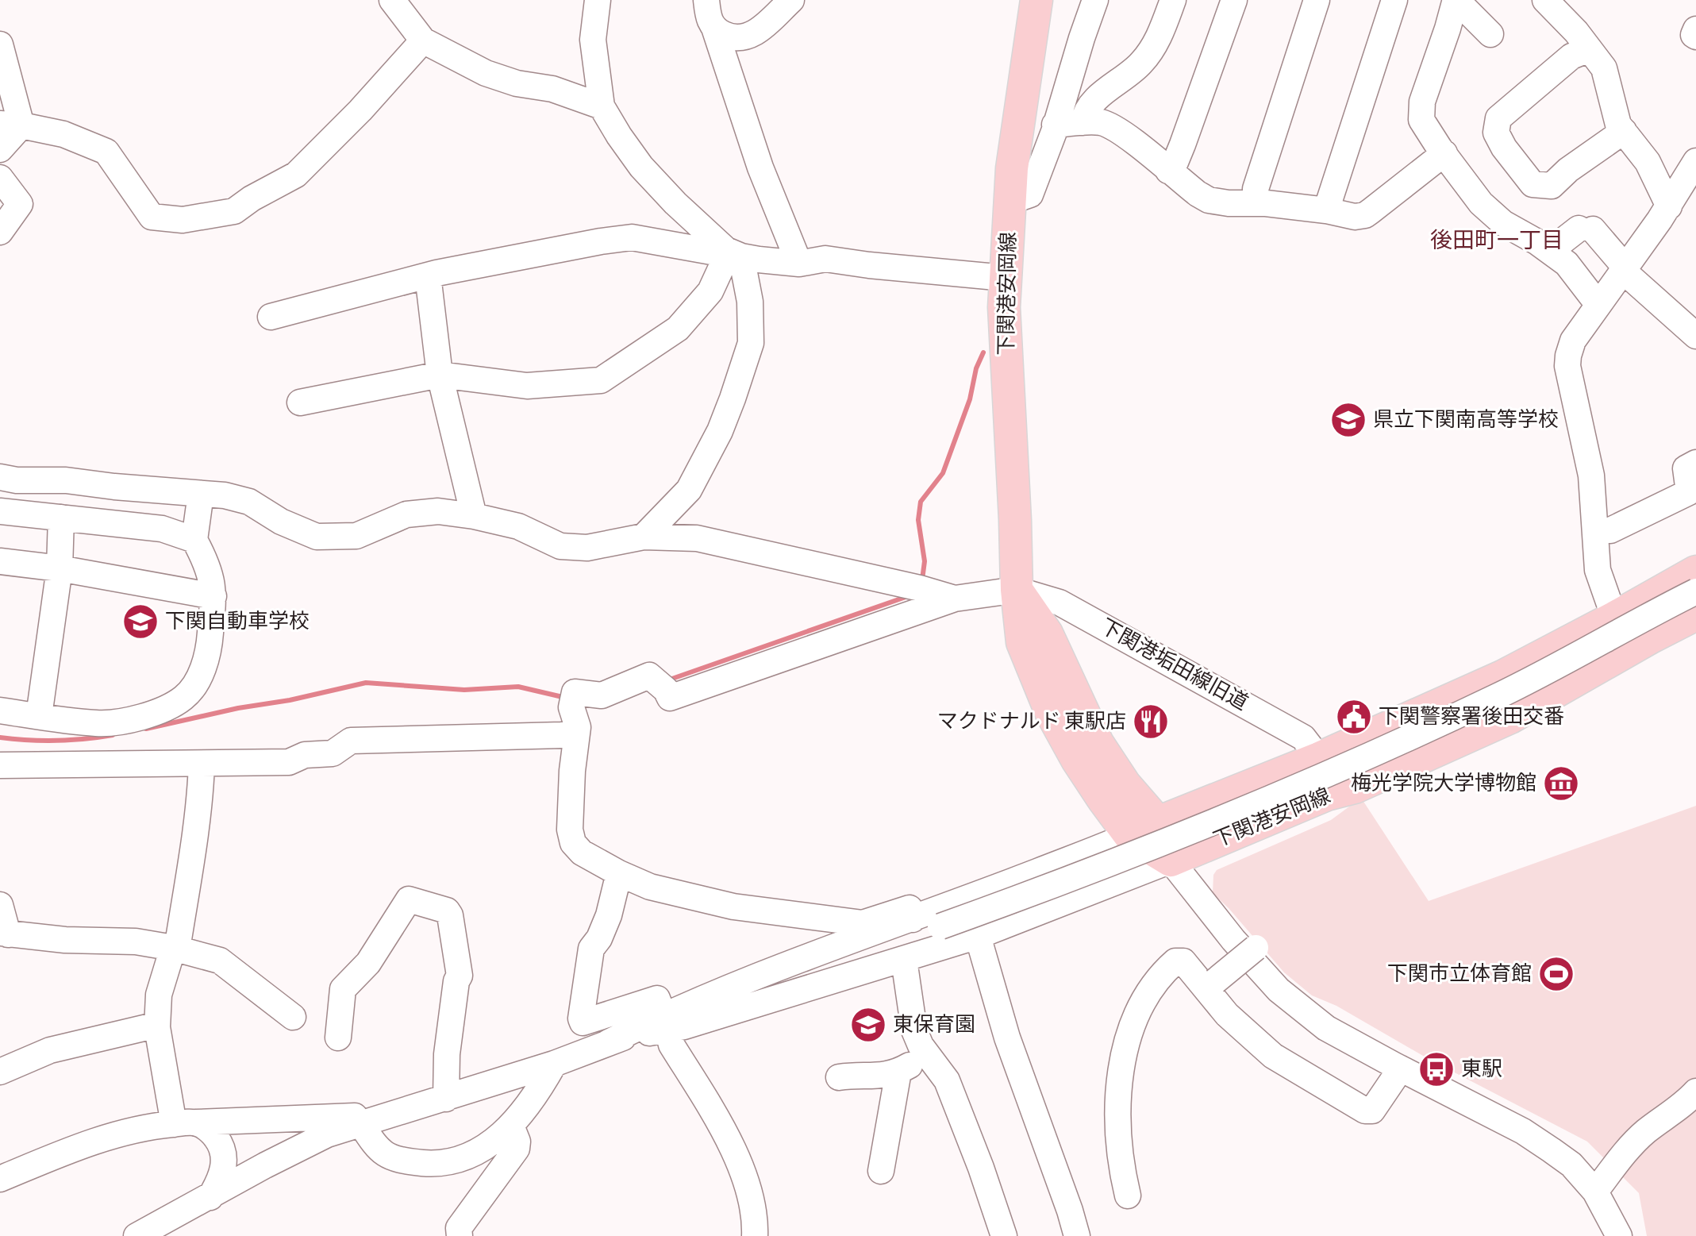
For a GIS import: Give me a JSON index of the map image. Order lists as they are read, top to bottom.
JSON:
{
  "streets": {
    "main road": ["下関港安岡線"],
    "street": ["下関港垢田線旧道"]
  },
  "crossings": [
    ["下関港安岡線", "下関港垢田線旧道"]
  ],
  "districts": ["後田町一丁目"],
  "places": {
    "school or university": ["県立下関南高等学校", "下関自動車学校", "東保育園"],
    "public building": ["下関警察署後田交番"],
    "restaurant": ["マクドナルド 東駅店"],
    "museum": ["梅光学院大学博物館"],
    "sports": ["下関市立体育館"],
    "bus stop": ["東駅"]
  }
}
